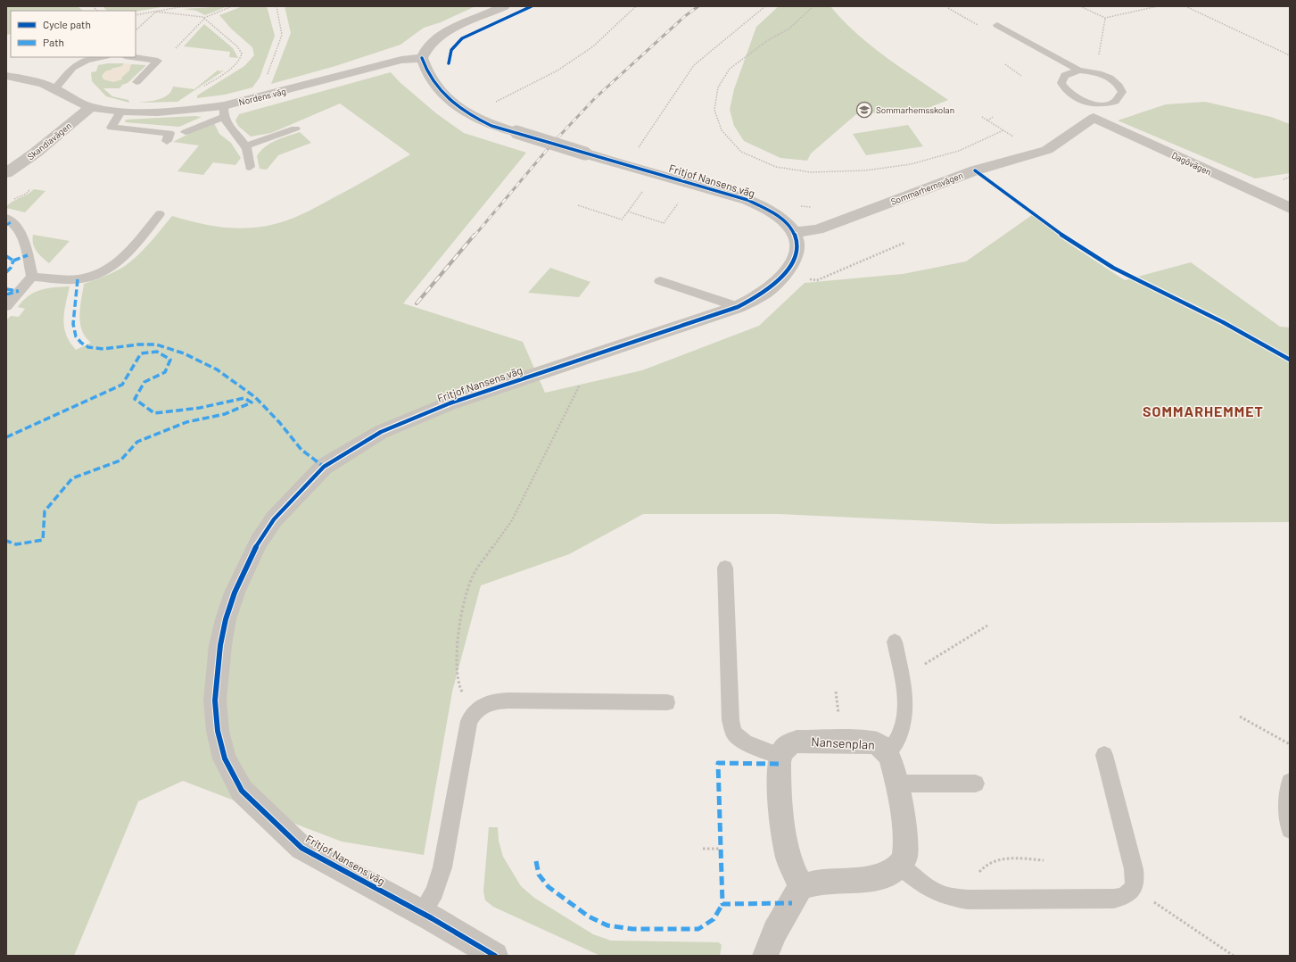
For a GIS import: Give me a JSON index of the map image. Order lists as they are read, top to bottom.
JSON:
{
  "streets": {
    "street": [
      "Nordens väg",
      "Skandiavägen",
      "Dagövägen",
      "Fritjof Nansens väg",
      "Sommarhemsvägen",
      "Nansenplan"
    ]
  },
  "crossings": [
    ["Nordens väg", "Skandiavägen"],
    ["Nordens väg", "Fritjof Nansens väg"],
    ["Dagövägen", "Sommarhemsvägen"],
    ["Fritjof Nansens väg", "Sommarhemsvägen"]
  ],
  "districts": ["SOMMARHEMMET"],
  "places": {
    "school or university": ["Sommarhemsskolan"]
  },
  "legend": ["Cycle path", "Path"]
}
